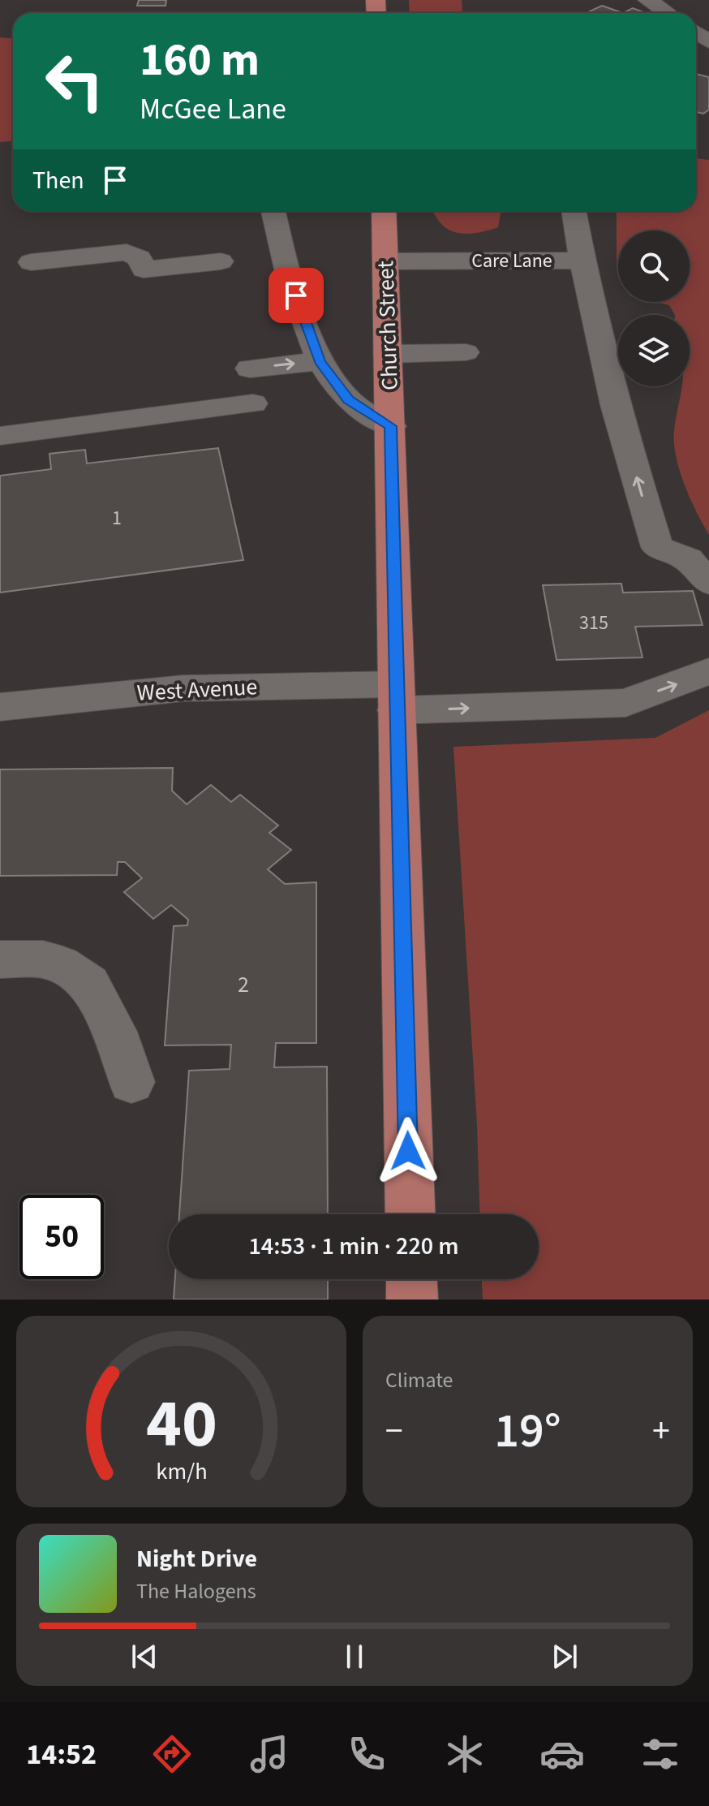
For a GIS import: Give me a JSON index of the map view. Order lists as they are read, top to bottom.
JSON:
{
  "streets": {
    "main road": ["Church Street"],
    "street": ["Care Lane", "West Avenue"]
  },
  "crossings": [
    ["Care Lane", "Church Street"],
    ["Church Street", "West Avenue"]
  ],
  "one_way": ["West Avenue"],
  "house_numbers": ["1", "315", "2"],
  "page": {
    "turn": ["160 m", "McGee Lane"],
    "then": "Then",
    "limit": "50",
    "trip": "14:53 · 1 min · 220 m",
    "tile": "Climate",
    "heat": ["−", "19°", "+"],
    "song": ["Night Drive", "The Halogens"],
    "tabs": "14:52",
    "gauge": ["40", "km/h"]
  }
}
